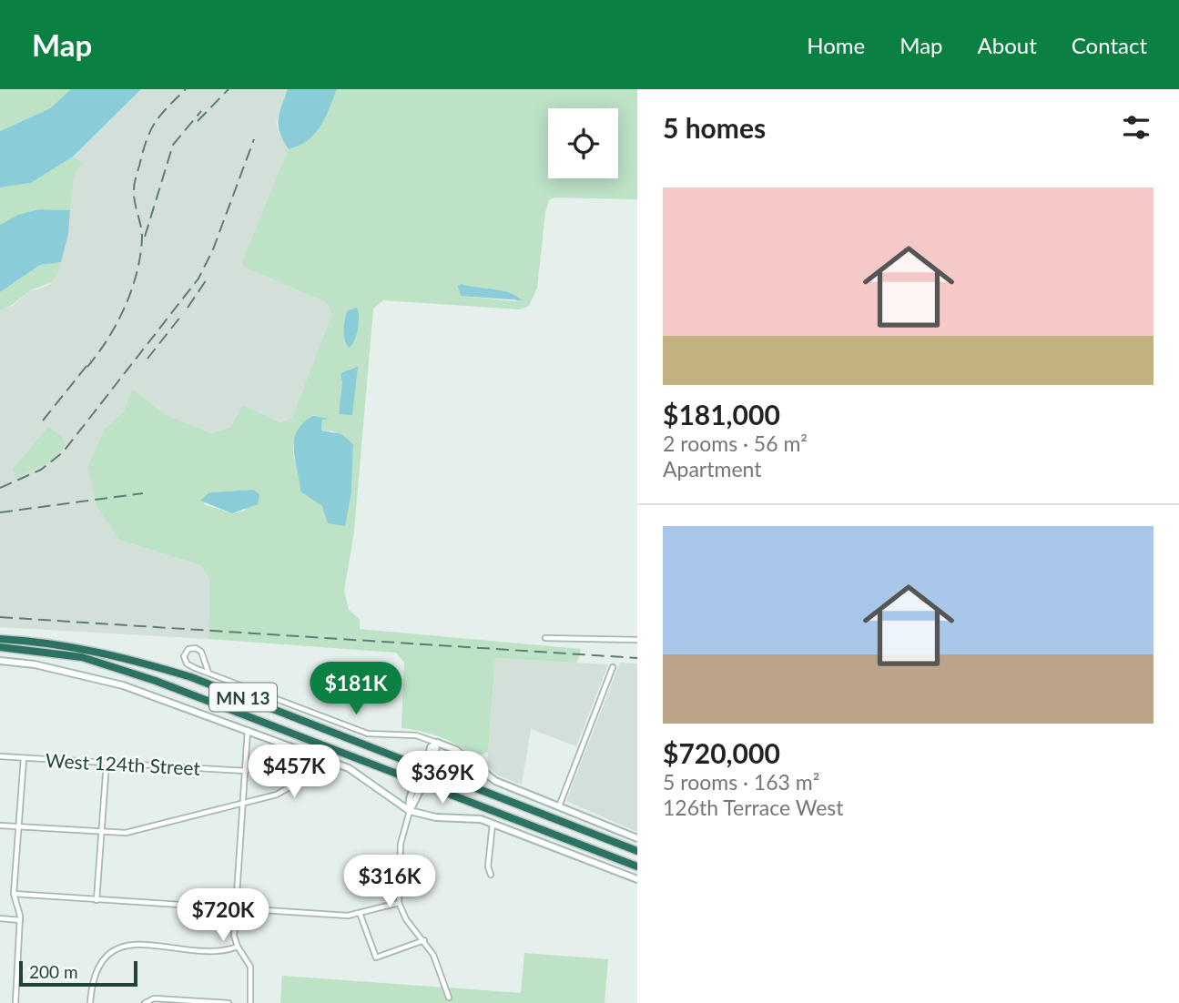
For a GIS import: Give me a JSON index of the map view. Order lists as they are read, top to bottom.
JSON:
{
  "streets": {
    "highway": ["MN 13"],
    "street": ["West 124th Street"]
  },
  "scale_bar": "200 m",
  "page": {
    "header": "Map",
    "nav": [
      "Home",
      "Map",
      "About",
      "Contact"
    ],
    "heading": "5 homes",
    "list": [
      {
        "name": "$181,000",
        "note": "2 rooms · 56 m² · Apartment"
      },
      {
        "name": "$720,000",
        "note": "5 rooms · 163 m² · 126th Terrace West"
      }
    ],
    "price": [
      "$181K",
      "$457K",
      "$369K",
      "$316K",
      "$720K"
    ],
    "scale": "200 m"
  }
}
